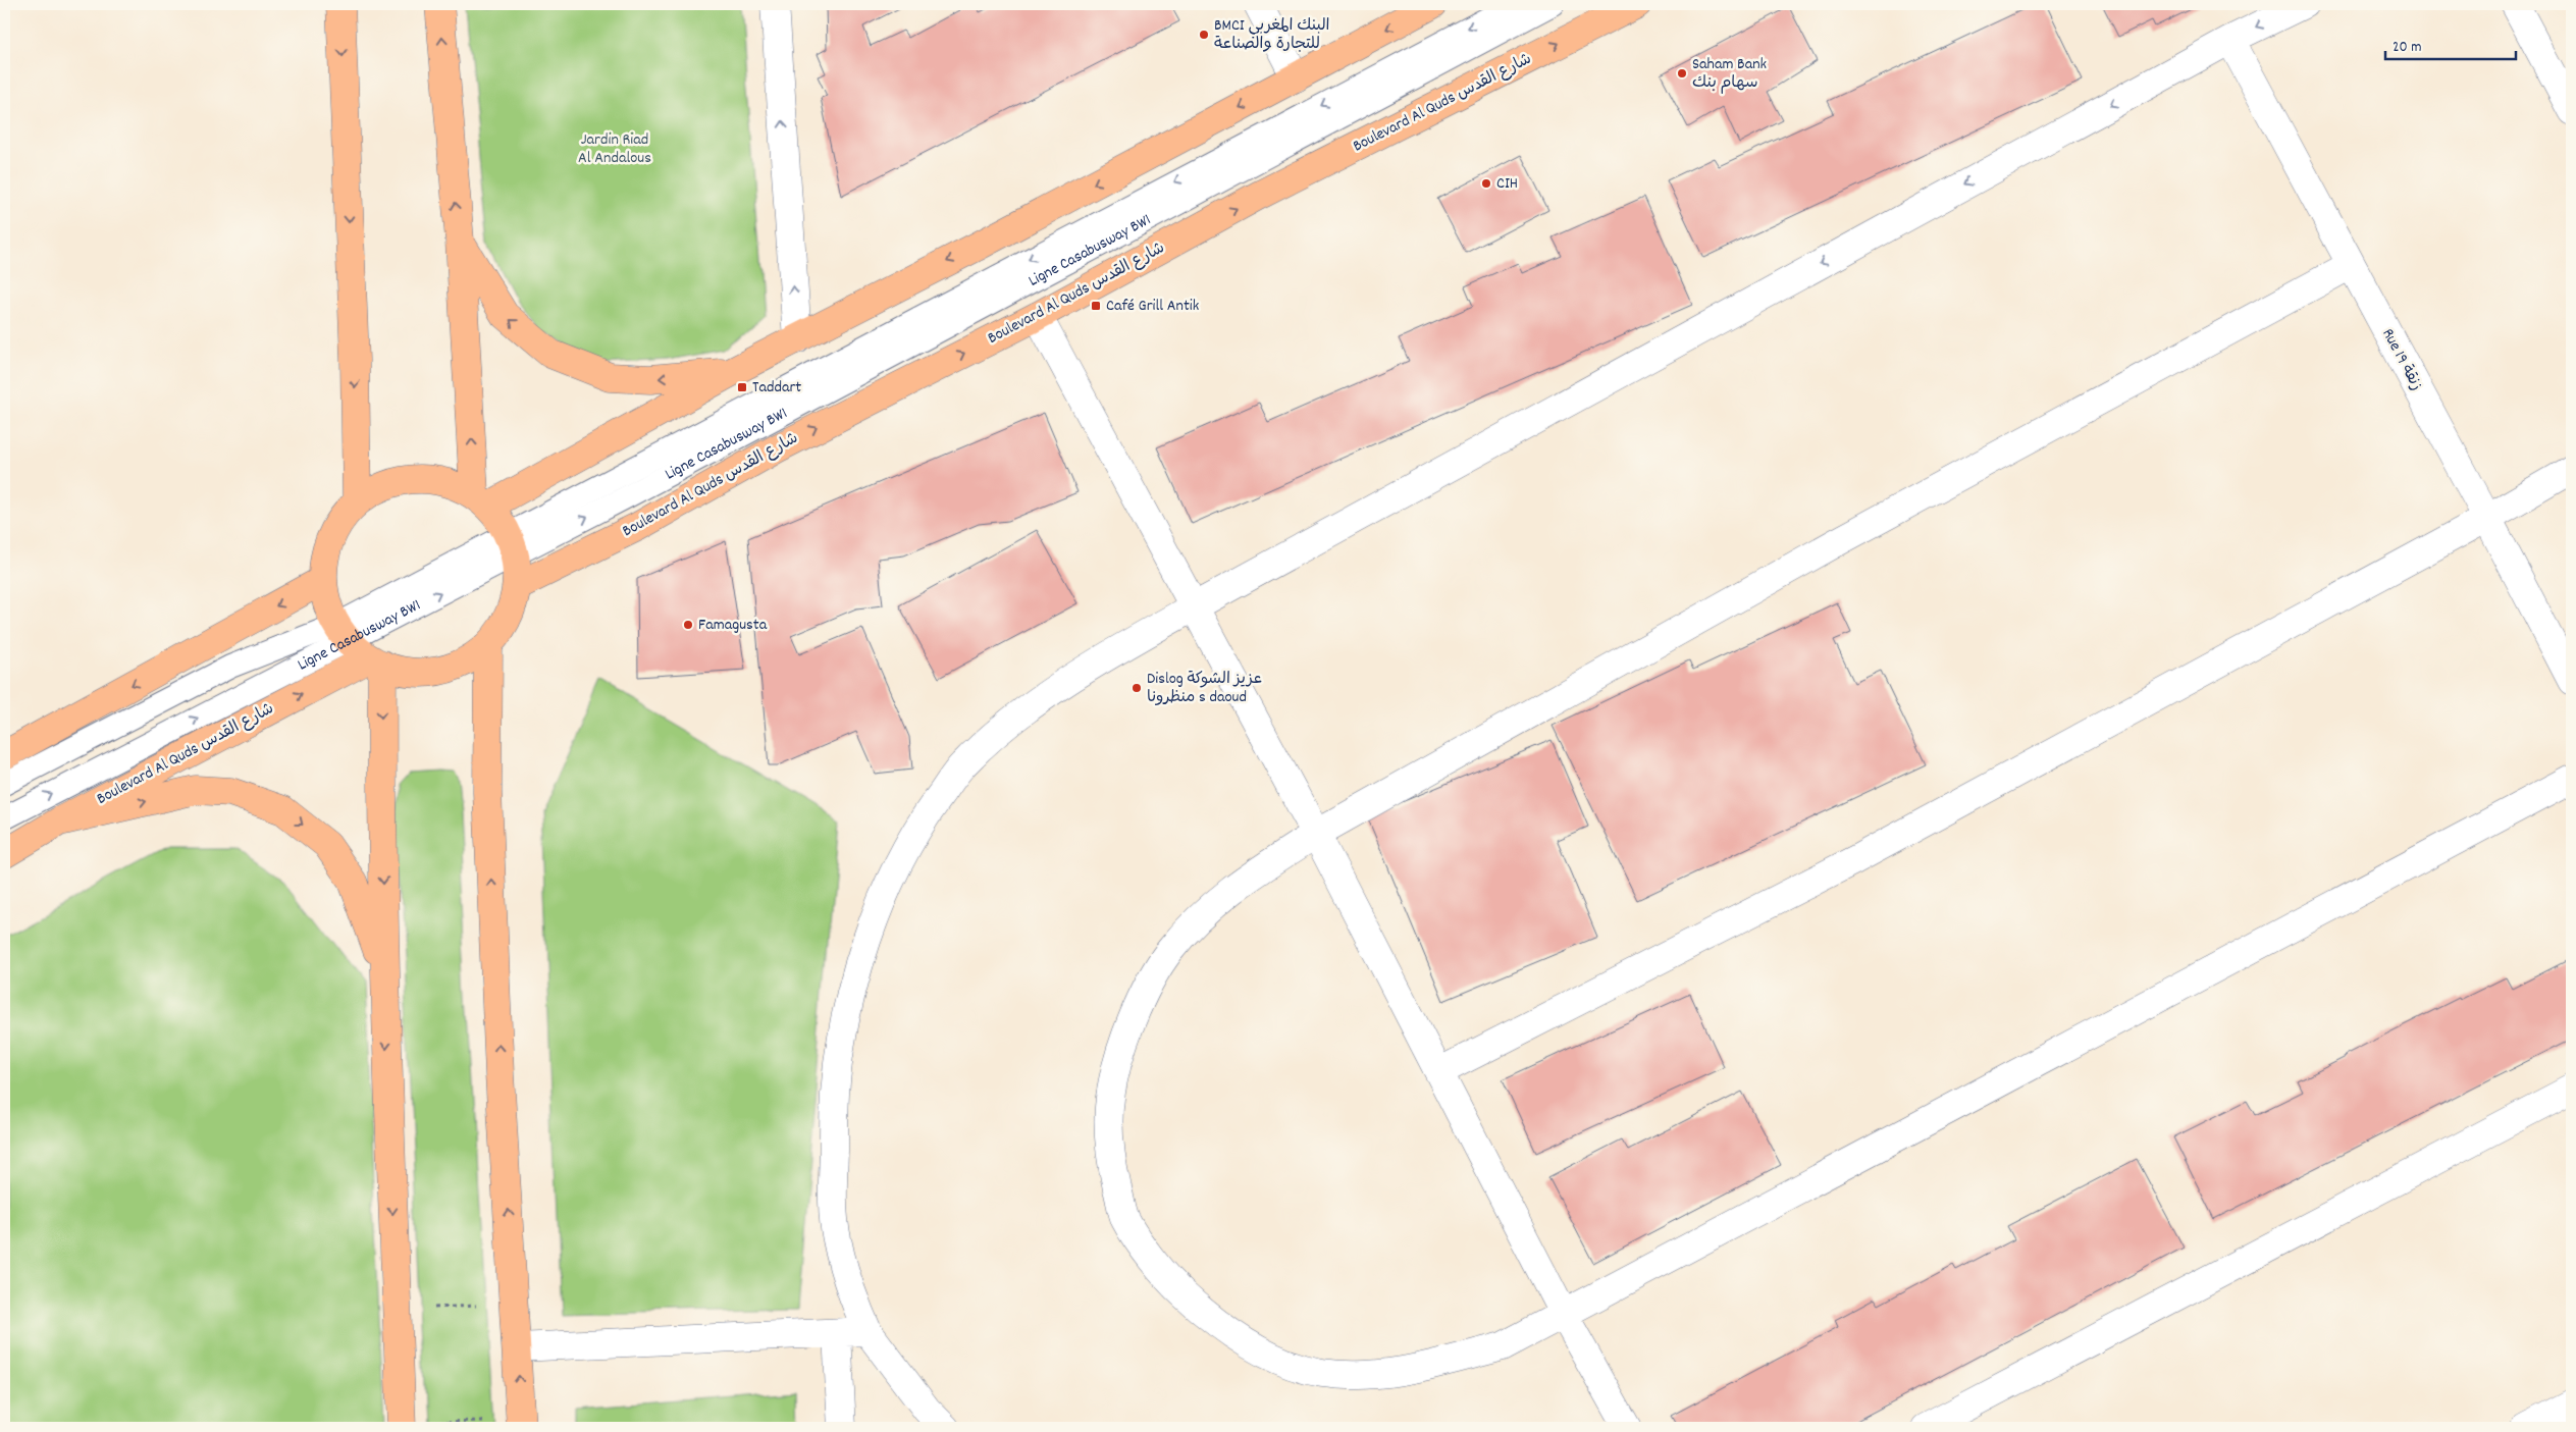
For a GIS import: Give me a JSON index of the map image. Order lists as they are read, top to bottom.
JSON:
{
  "streets": {
    "main road": ["Boulevard Al Quds شارع القدس"],
    "street": ["Rue 19 زنقة"],
    "lane": ["Ligne Casabusway BW1"]
  },
  "parks": ["Jardin Riad Al Andalous"],
  "places": {
    "other": [
      "BMCI البنك المغربي للتجارة والصناعة",
      "Saham Bank سهام بنك",
      "CIH",
      "Famagusta",
      "Dislog عزيز الشوكة منظرونا s daoud"
    ],
    "transit": ["Café Grill Antik", "Taddart"]
  },
  "scale_bar": "20 m"
}
